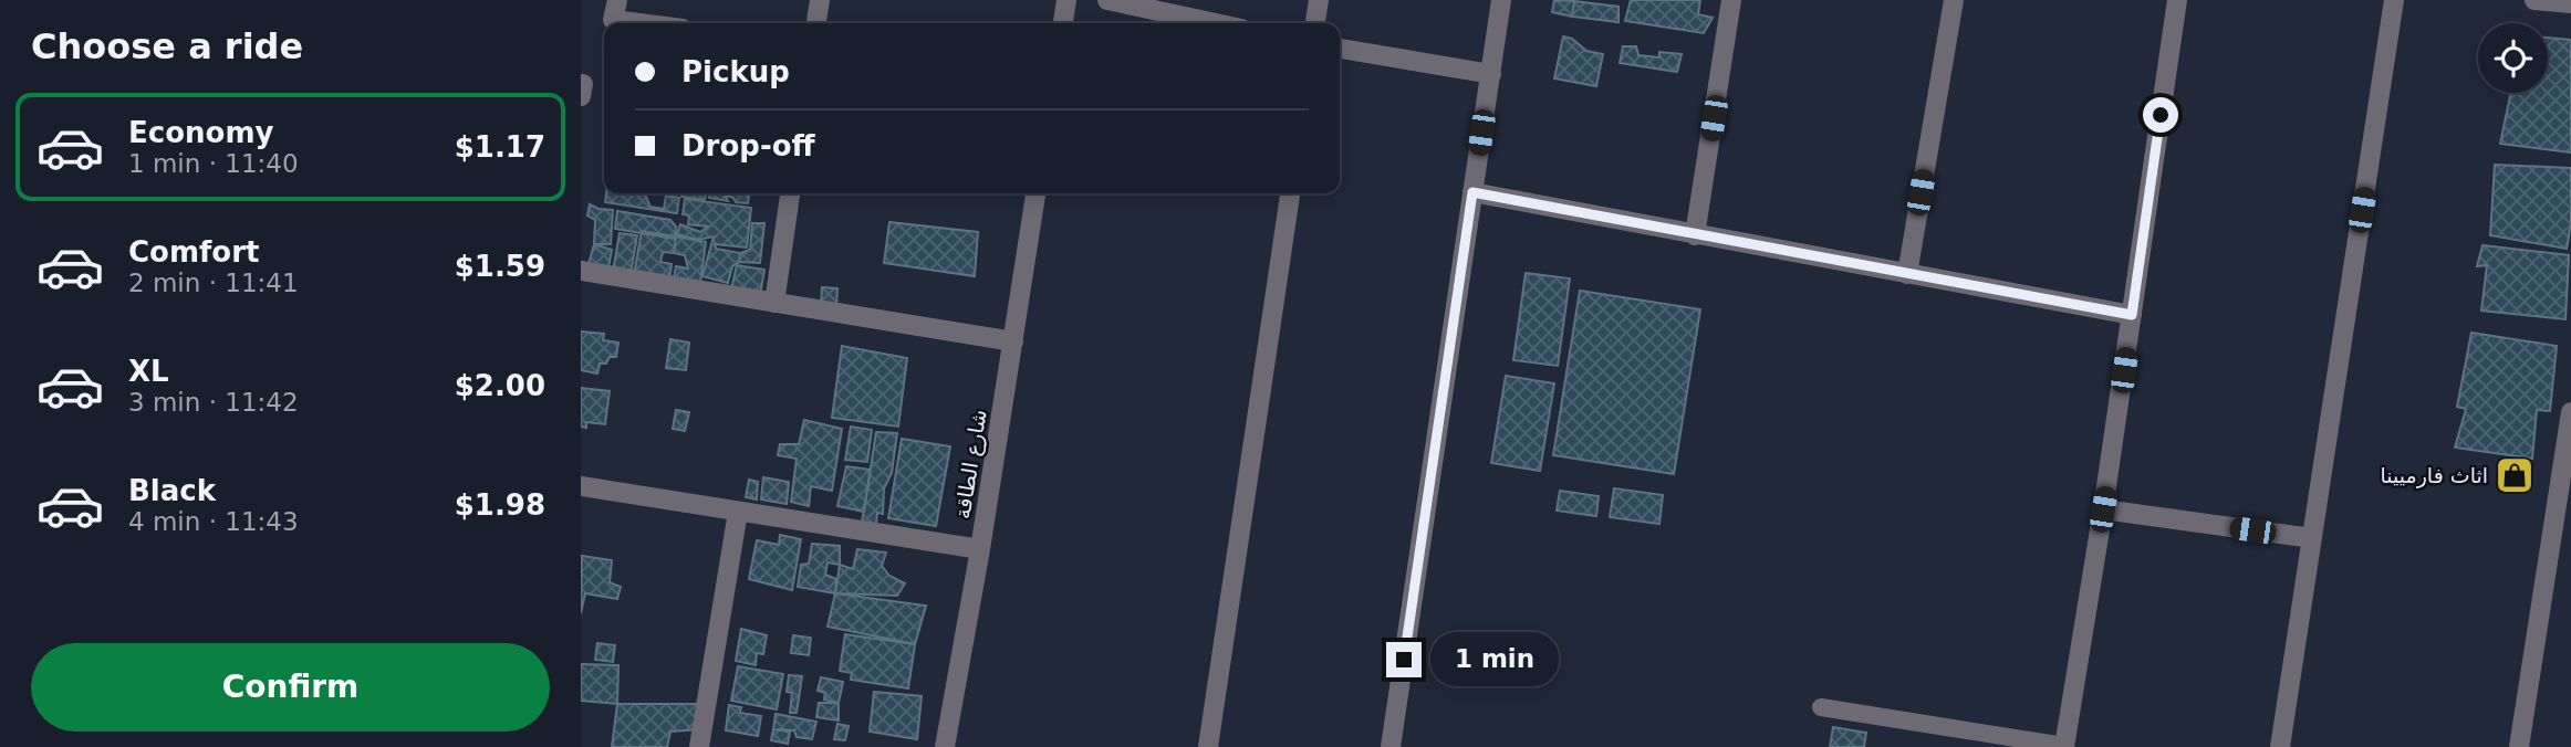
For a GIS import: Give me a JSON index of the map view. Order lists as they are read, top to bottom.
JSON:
{
  "streets": {
    "street": ["شارع الطاقة"]
  },
  "places": {
    "shop": ["اثاث فارميينا"]
  },
  "page": {
    "heading": "Choose a ride",
    "banner": ["Pickup", "Drop-off"],
    "list": [
      {
        "name": "Economy",
        "note": "1 min · 11:40",
        "value": "$1.17"
      },
      {
        "name": "Comfort",
        "note": "2 min · 11:41",
        "value": "$1.59"
      },
      {
        "name": "XL",
        "note": "3 min · 11:42",
        "value": "$2.00"
      },
      {
        "name": "Black",
        "note": "4 min · 11:43",
        "value": "$1.98"
      }
    ],
    "buttons": "Confirm",
    "bubble": "1 min"
  }
}
